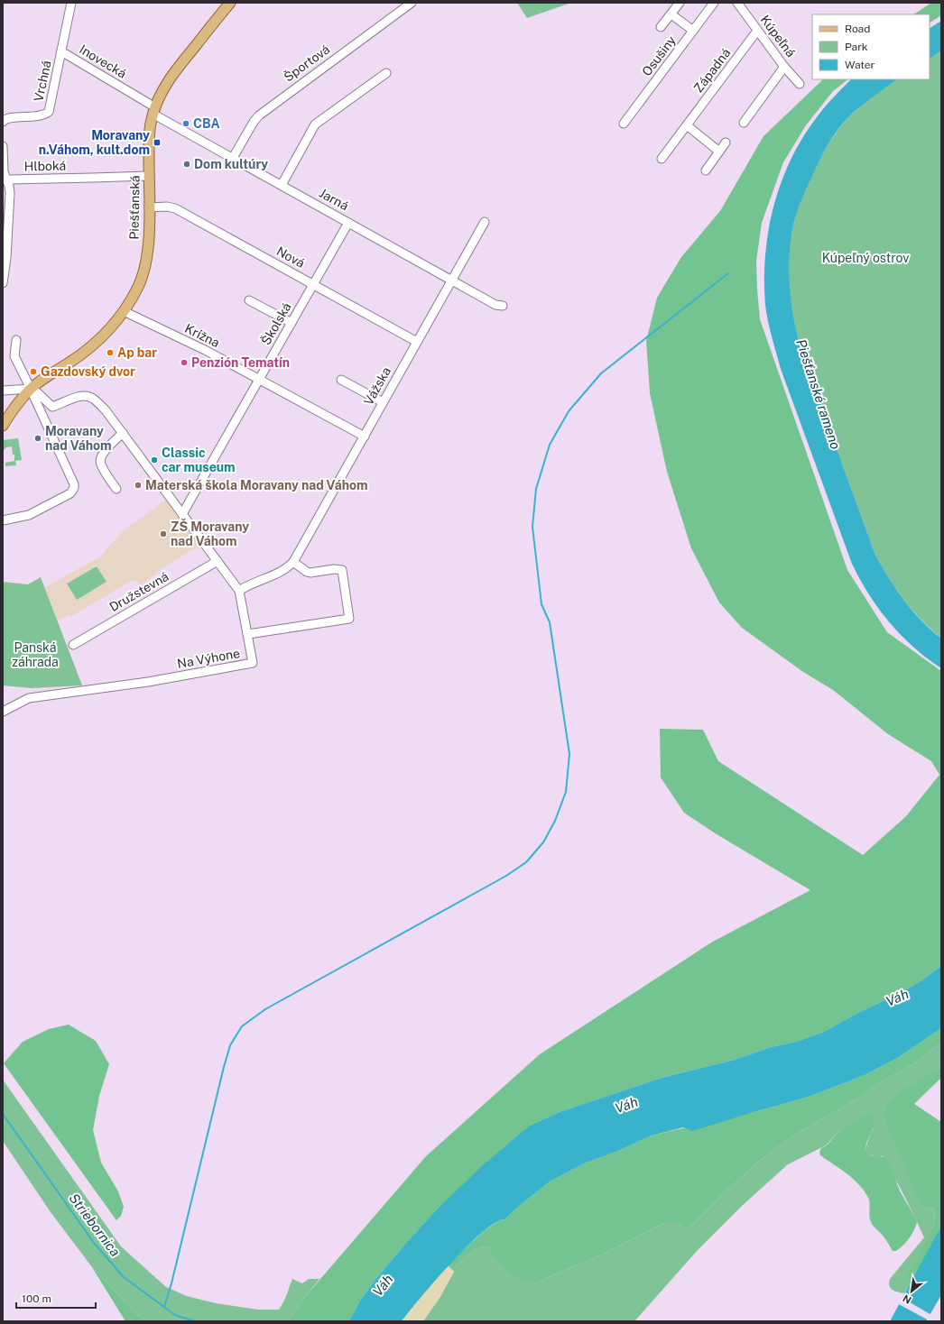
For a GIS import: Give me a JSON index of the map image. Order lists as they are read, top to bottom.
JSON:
{
  "streets": {
    "main road": ["Piešťanská"],
    "street": [
      "Kúpeľná",
      "Osušiny",
      "Inovecká",
      "Športová",
      "Západná",
      "Vrchná",
      "Hlboká",
      "Jarná",
      "Nová",
      "Školská",
      "Krížna",
      "Vážska",
      "Družstevná",
      "Na Výhone"
    ]
  },
  "crossings": [
    ["Kúpeľná", "Západná"],
    ["Inovecká", "Vrchná"],
    ["Inovecká", "Jarná"],
    ["Inovecká", "Piešťanská"],
    ["Športová", "Jarná"],
    ["Hlboká", "Piešťanská"],
    ["Jarná", "Piešťanská"],
    ["Jarná", "Školská"],
    ["Jarná", "Vážska"],
    ["Piešťanská", "Nová"],
    ["Piešťanská", "Krížna"],
    ["Piešťanská", "Na Výhone"],
    ["Nová", "Školská"],
    ["Nová", "Vážska"],
    ["Školská", "Krížna"],
    ["Školská", "Na Výhone"],
    ["Krížna", "Vážska"],
    ["Vážska", "Na Výhone"],
    ["Družstevná", "Na Výhone"]
  ],
  "water": ["Piešťanské rameno", "Váh", "Striebornica"],
  "parks": ["Kúpeľný ostrov", "Panská záhrada"],
  "places": {
    "other": [
      "CBA",
      "Dom kultúry",
      "Ap bar",
      "Penzión Tematín",
      "Gazdovský dvor",
      "Moravany nad Váhom",
      "Classic car museum",
      "Materská škola Moravany nad Váhom",
      "ZŠ Moravany nad Váhom"
    ],
    "transit": ["Moravany n.Váhom, kult.dom"]
  },
  "legend": ["Road", "Park", "Water"],
  "scale_bar": "100 m",
  "north": "bottom left"
}
